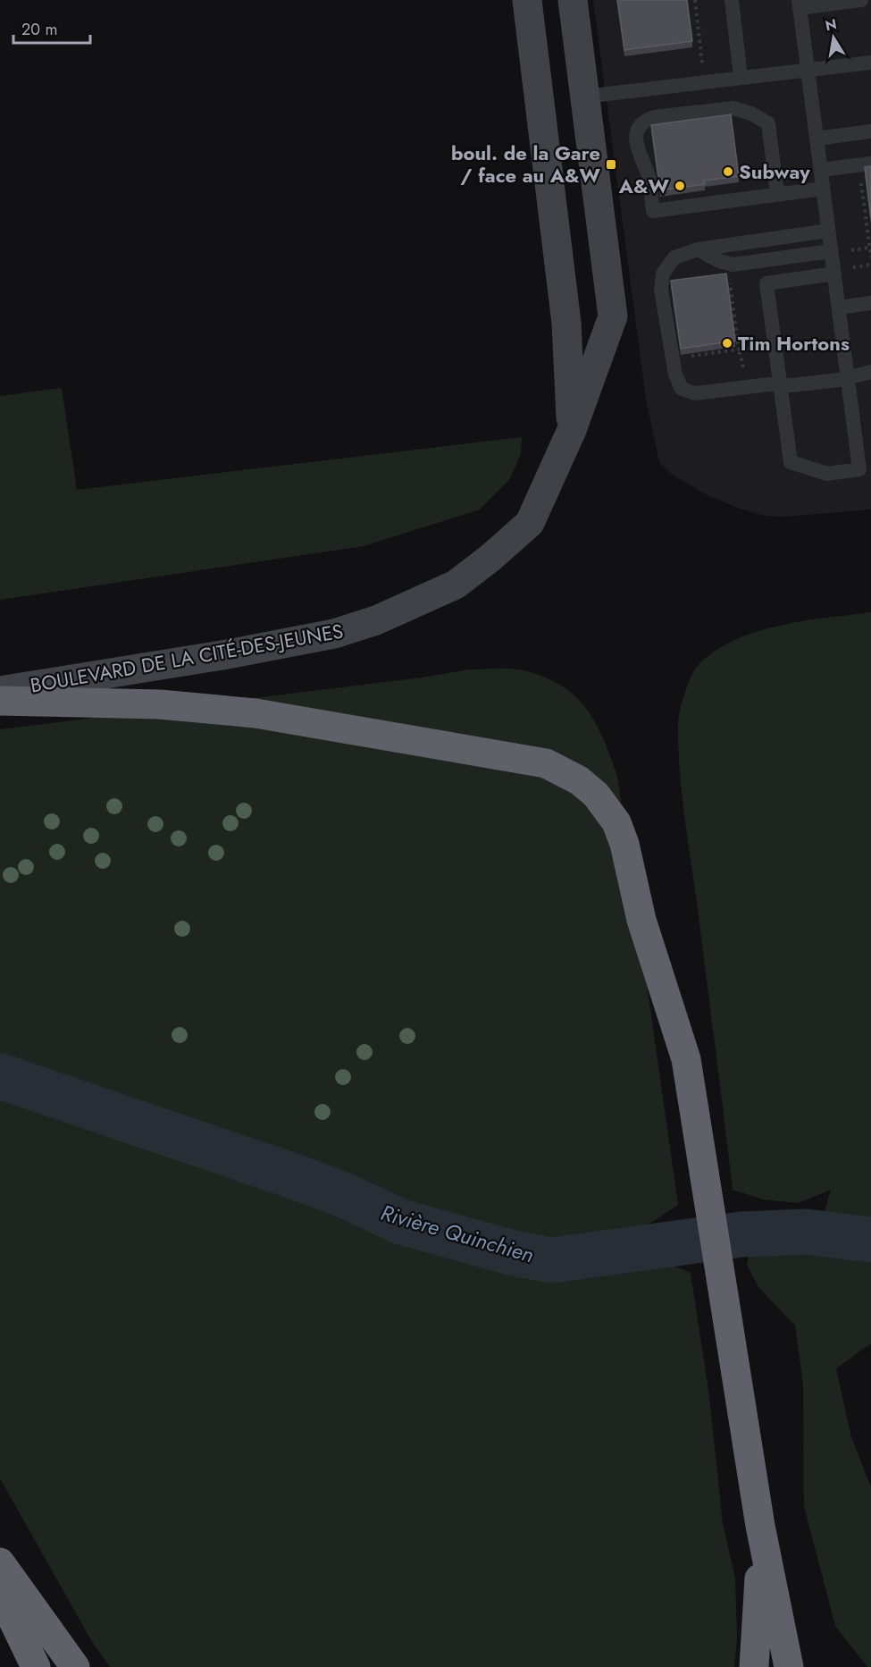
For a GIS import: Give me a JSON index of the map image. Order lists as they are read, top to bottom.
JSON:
{
  "streets": {
    "main road": ["BOULEVARD DE LA CITÉ-DES-JEUNES"]
  },
  "water": ["Rivière Quinchien"],
  "places": {
    "transit": ["boul. de la Gare / face au A&W"],
    "other": ["Subway", "A&W", "Tim Hortons"]
  },
  "scale_bar": "20 m",
  "north": "top"
}
